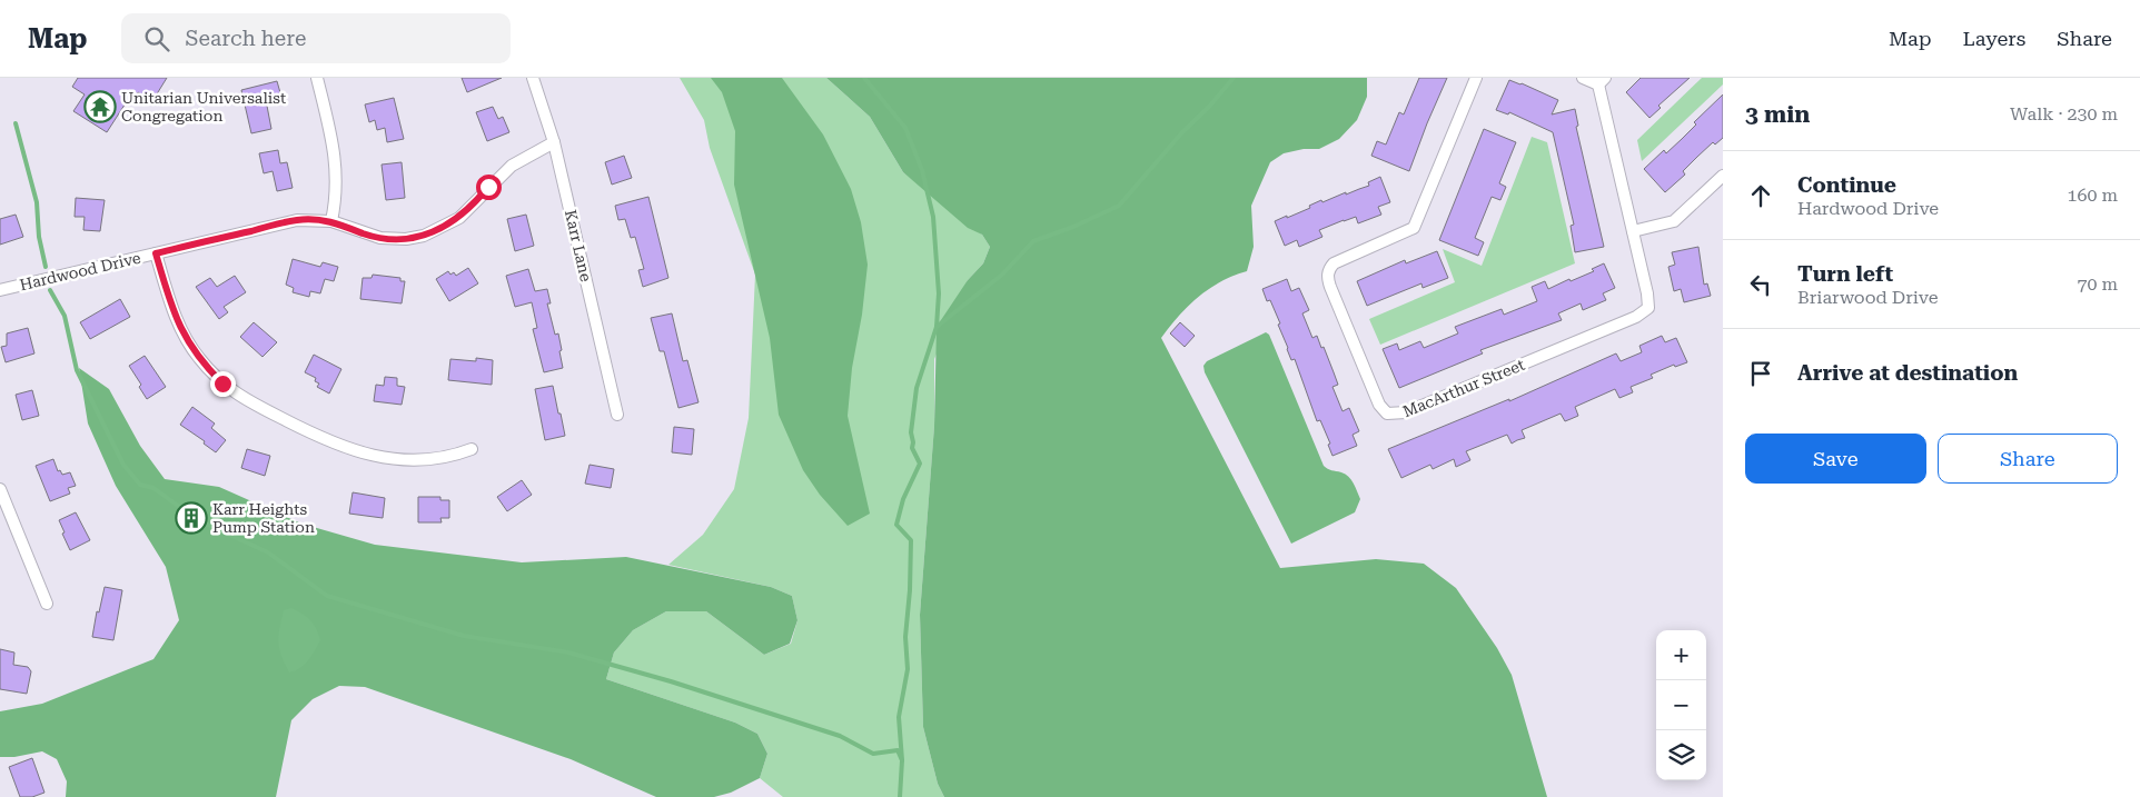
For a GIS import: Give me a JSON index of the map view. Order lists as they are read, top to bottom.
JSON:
{
  "streets": {
    "street": ["Karr Lane", "Hardwood Drive", "MacArthur Street"]
  },
  "crossings": [
    ["Karr Lane", "Hardwood Drive"]
  ],
  "places": {
    "temple": ["Unitarian Universalist Congregation"],
    "building": ["Karr Heights Pump Station"]
  },
  "page": {
    "header": "Map",
    "search": "Search here",
    "nav": ["Map", "Layers", "Share"],
    "heading": ["3 min", "Walk · 230 m"],
    "list": [
      ["Continue", "Hardwood Drive", "160 m"],
      ["Turn left", "Briarwood Drive", "70 m"],
      "Arrive at destination"
    ],
    "buttons": ["Save", "Share"],
    "map_buttons": ["+", "−"]
  }
}
